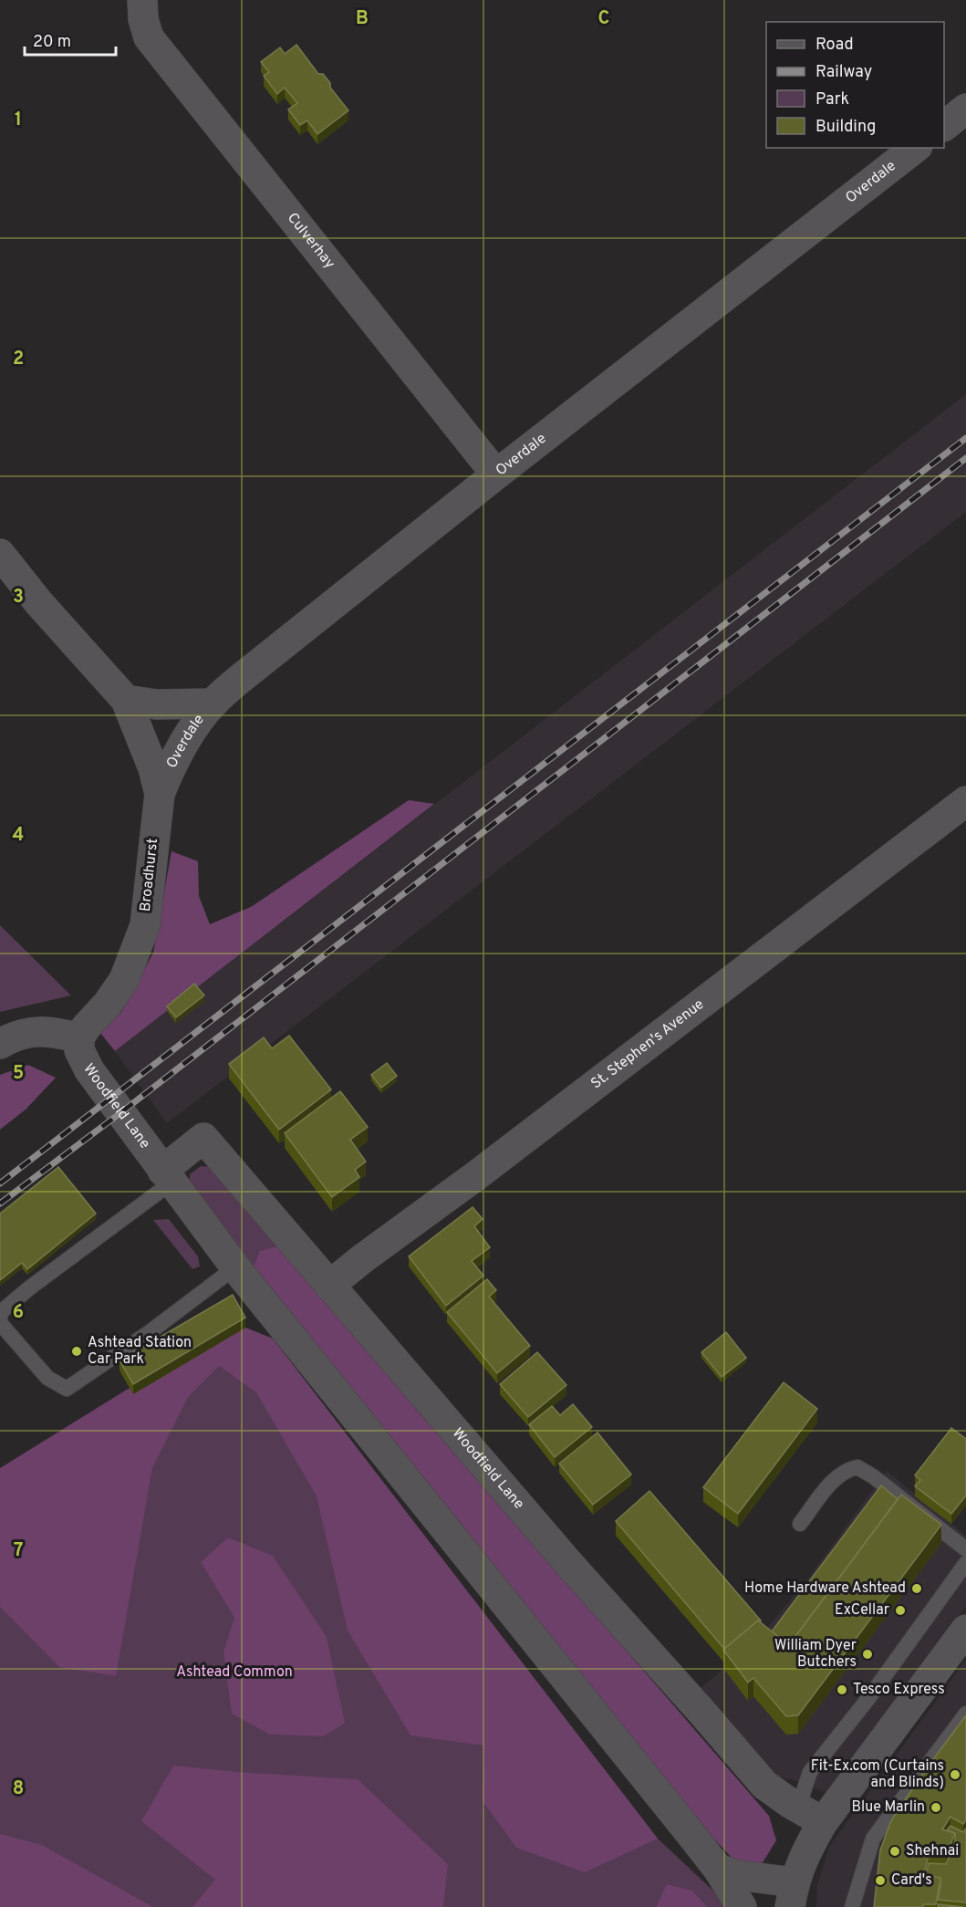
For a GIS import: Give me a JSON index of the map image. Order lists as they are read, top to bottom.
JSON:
{
  "streets": {
    "street": [
      "Overdale",
      "Culverhay",
      "Broadhurst",
      "St. Stephen's Avenue",
      "Woodfield Lane"
    ]
  },
  "crossings": [
    ["Overdale", "Culverhay"],
    ["Overdale", "Broadhurst"],
    ["Broadhurst", "Woodfield Lane"],
    ["St. Stephen's Avenue", "Woodfield Lane"]
  ],
  "parks": ["Ashtead Common"],
  "places": [
    "Ashtead Station Car Park",
    "Home Hardware Ashtead",
    "ExCellar",
    "William Dyer Butchers",
    "Tesco Express",
    "Fit-Ex.com (Curtains and Blinds)",
    "Blue Marlin",
    "Shehnai",
    "Card's"
  ],
  "legend": [
    "Road",
    "Railway",
    "Park",
    "Building"
  ],
  "scale_bar": "20 m",
  "grid": {
    "columns": ["B", "C"],
    "rows": [
      "1",
      "2",
      "3",
      "4",
      "5",
      "6",
      "7",
      "8"
    ]
  }
}
